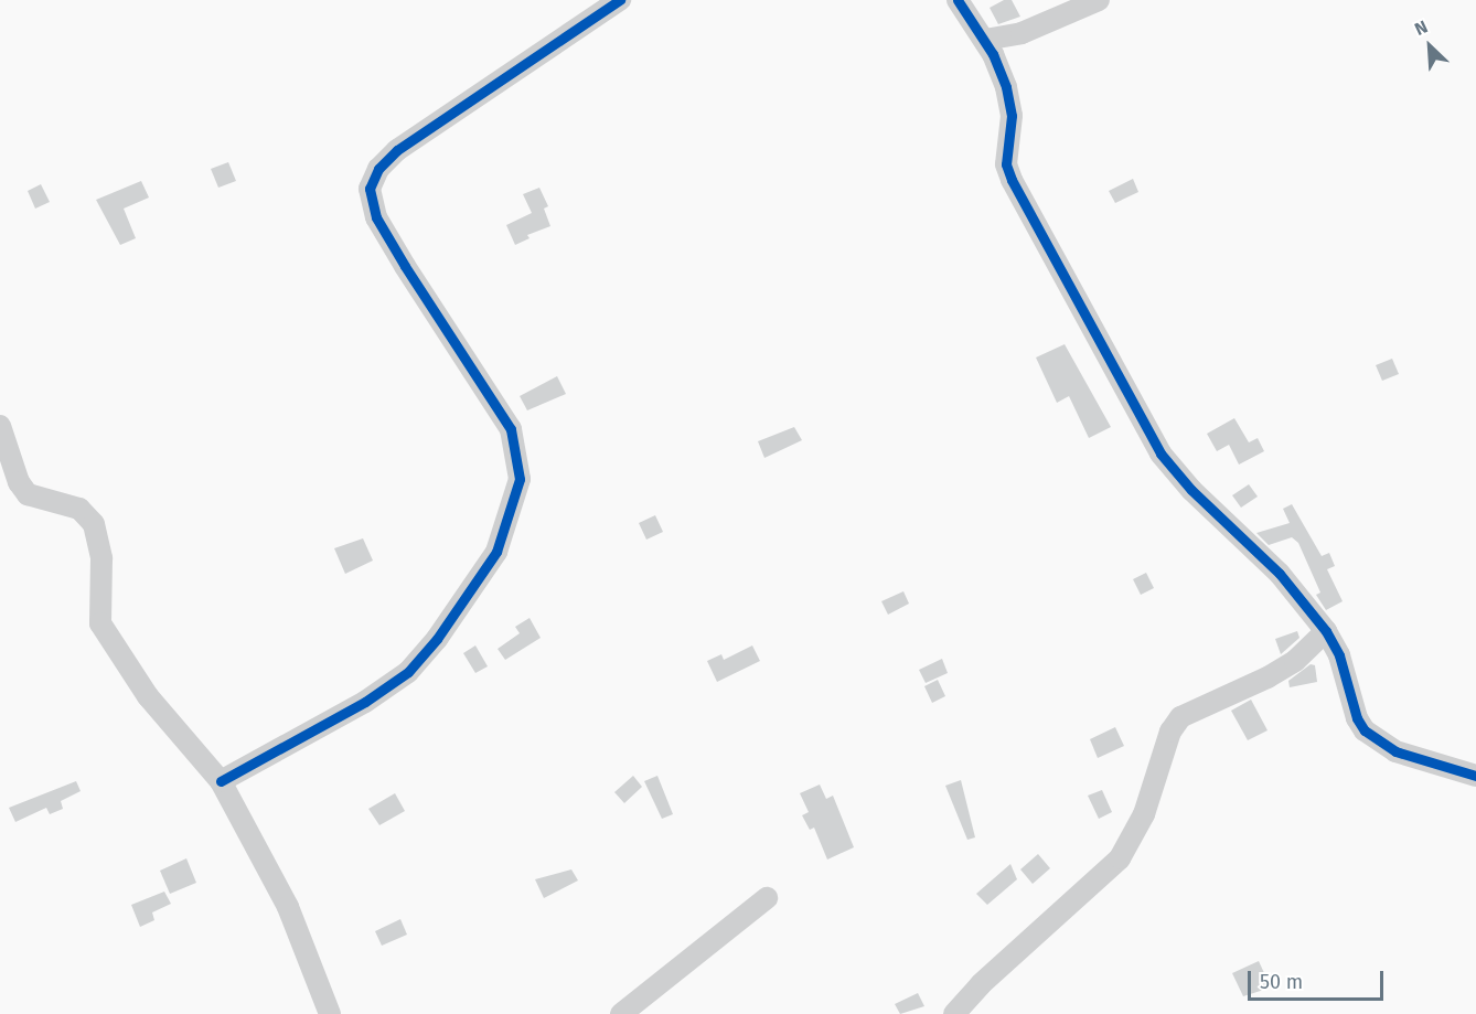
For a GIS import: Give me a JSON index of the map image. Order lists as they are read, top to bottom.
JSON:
{
  "scale_bar": "50 m",
  "north": "top left"
}
